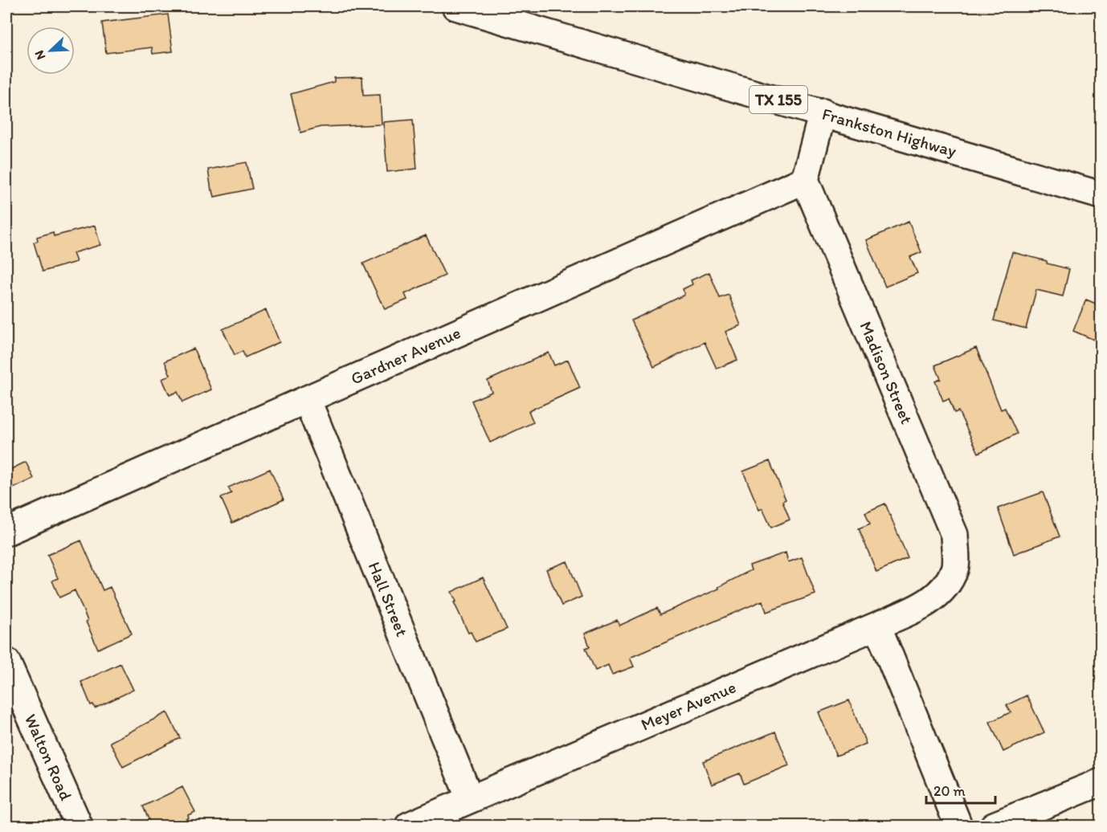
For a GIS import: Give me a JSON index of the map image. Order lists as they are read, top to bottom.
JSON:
{
  "streets": {
    "street": [
      "TX 155",
      "Frankston Highway",
      "Gardner Avenue",
      "Madison Street",
      "Hall Street",
      "Meyer Avenue",
      "Walton Road"
    ]
  },
  "crossings": [
    ["Gardner Avenue", "Madison Street"],
    ["Gardner Avenue", "Hall Street"],
    ["Madison Street", "Meyer Avenue"],
    ["Hall Street", "Meyer Avenue"]
  ],
  "scale_bar": "20 m",
  "north": "bottom left"
}
